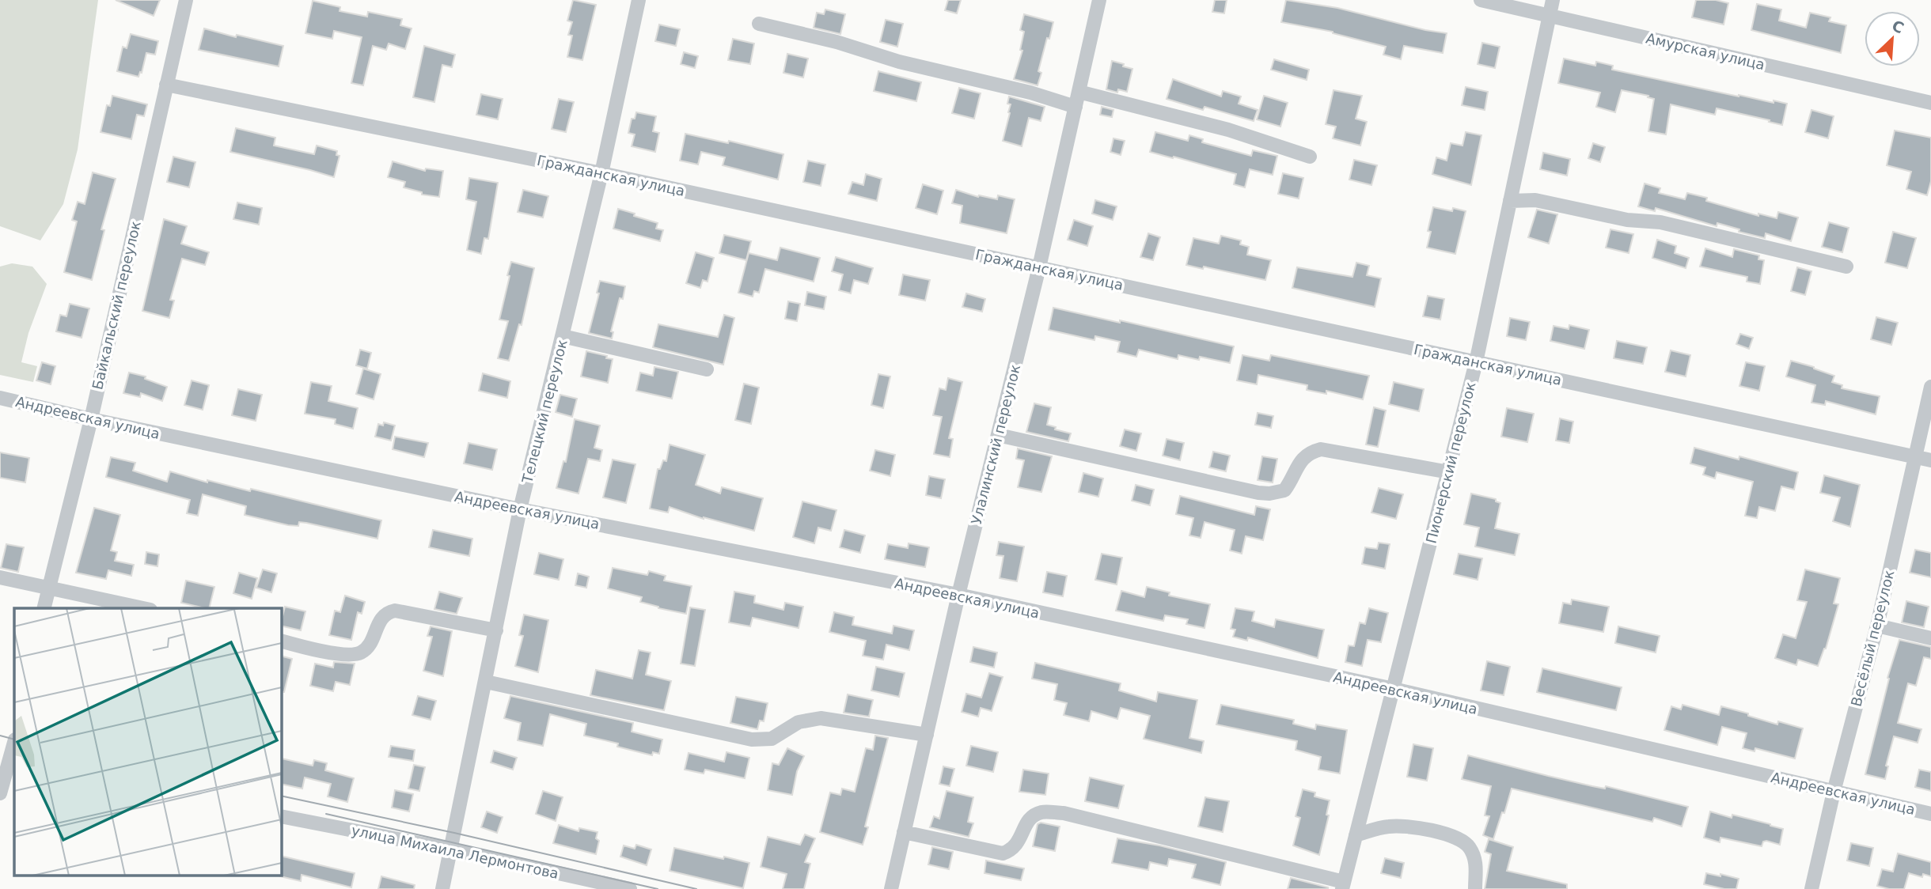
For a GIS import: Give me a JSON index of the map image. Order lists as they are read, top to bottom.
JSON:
{
  "streets": {
    "street": [
      "Амурская улица",
      "Гражданская улица",
      "Байкальский переулок",
      "Телецкий переулок",
      "Андреевская улица",
      "Улалинский переулок",
      "Пионерский переулок",
      "Весёлый переулок",
      "улица Михаила Лермонтова"
    ]
  },
  "crossings": [
    ["Амурская улица", "Пионерский переулок"],
    ["Гражданская улица", "Байкальский переулок"],
    ["Гражданская улица", "Телецкий переулок"],
    ["Гражданская улица", "Улалинский переулок"],
    ["Гражданская улица", "Пионерский переулок"],
    ["Гражданская улица", "Весёлый переулок"],
    ["Байкальский переулок", "Андреевская улица"],
    ["Телецкий переулок", "Андреевская улица"],
    ["Телецкий переулок", "улица Михаила Лермонтова"],
    ["Андреевская улица", "Улалинский переулок"],
    ["Андреевская улица", "Пионерский переулок"],
    ["Андреевская улица", "Весёлый переулок"]
  ],
  "north": "top right"
}
